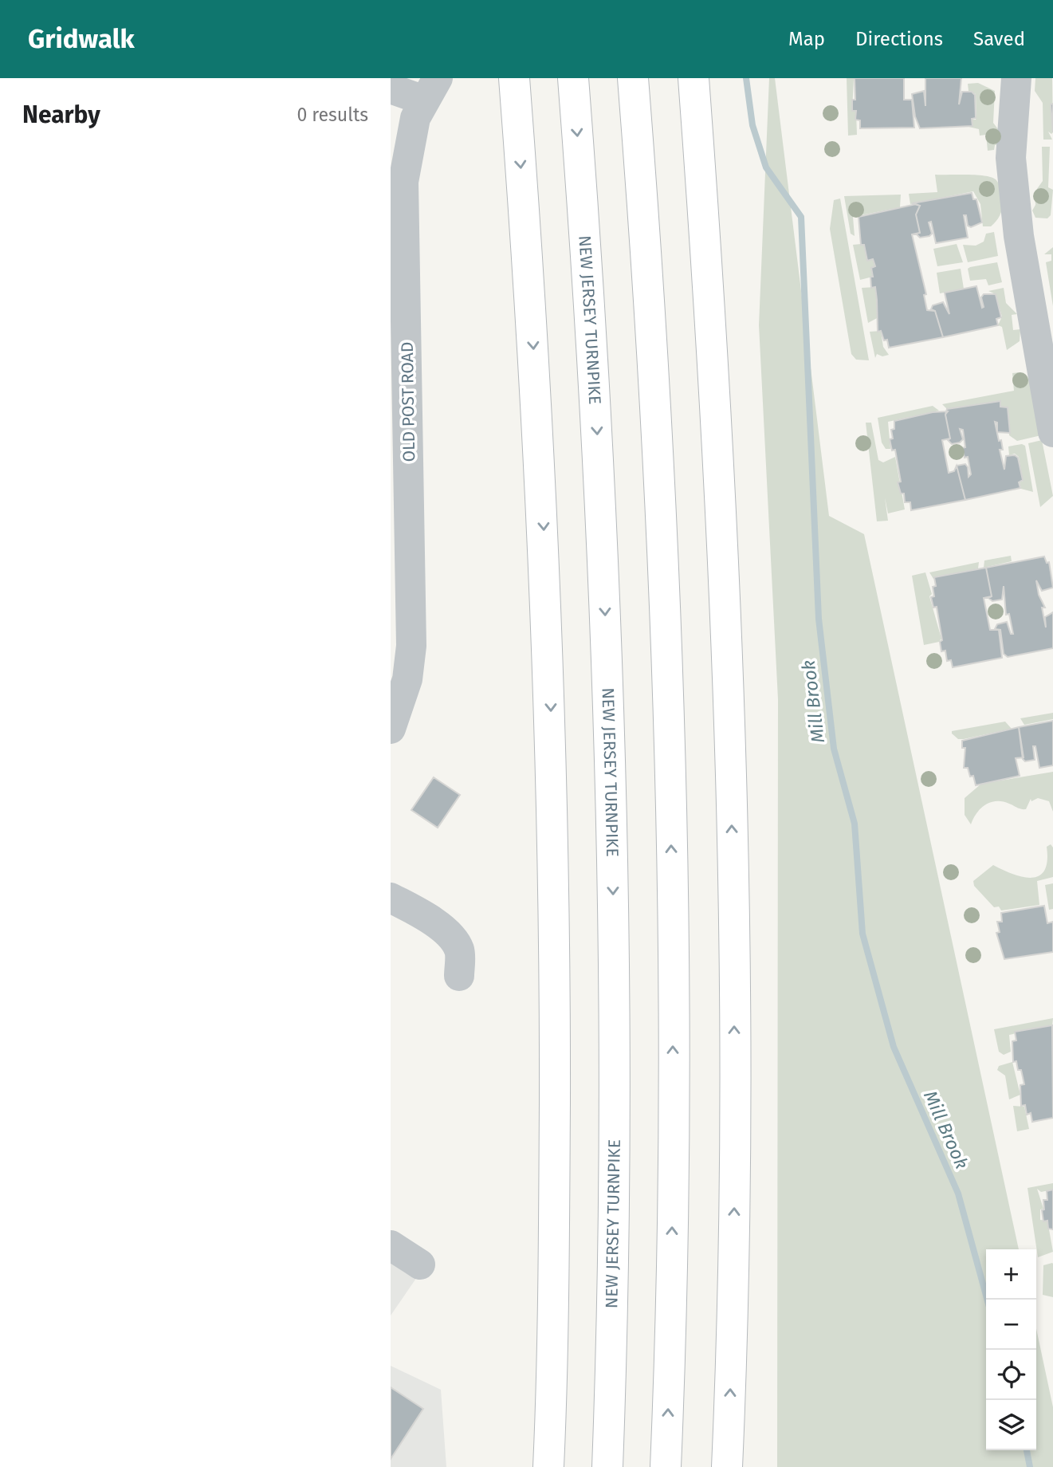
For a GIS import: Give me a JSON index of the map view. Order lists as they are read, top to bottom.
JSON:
{
  "streets": {
    "highway": ["NEW JERSEY TURNPIKE"],
    "street": ["OLD POST ROAD"]
  },
  "water": ["Mill Brook"],
  "page": {
    "header": "Gridwalk",
    "nav": ["Map", "Directions", "Saved"],
    "heading": ["Nearby", "0 results"],
    "map_buttons": ["+", "−"]
  }
}
